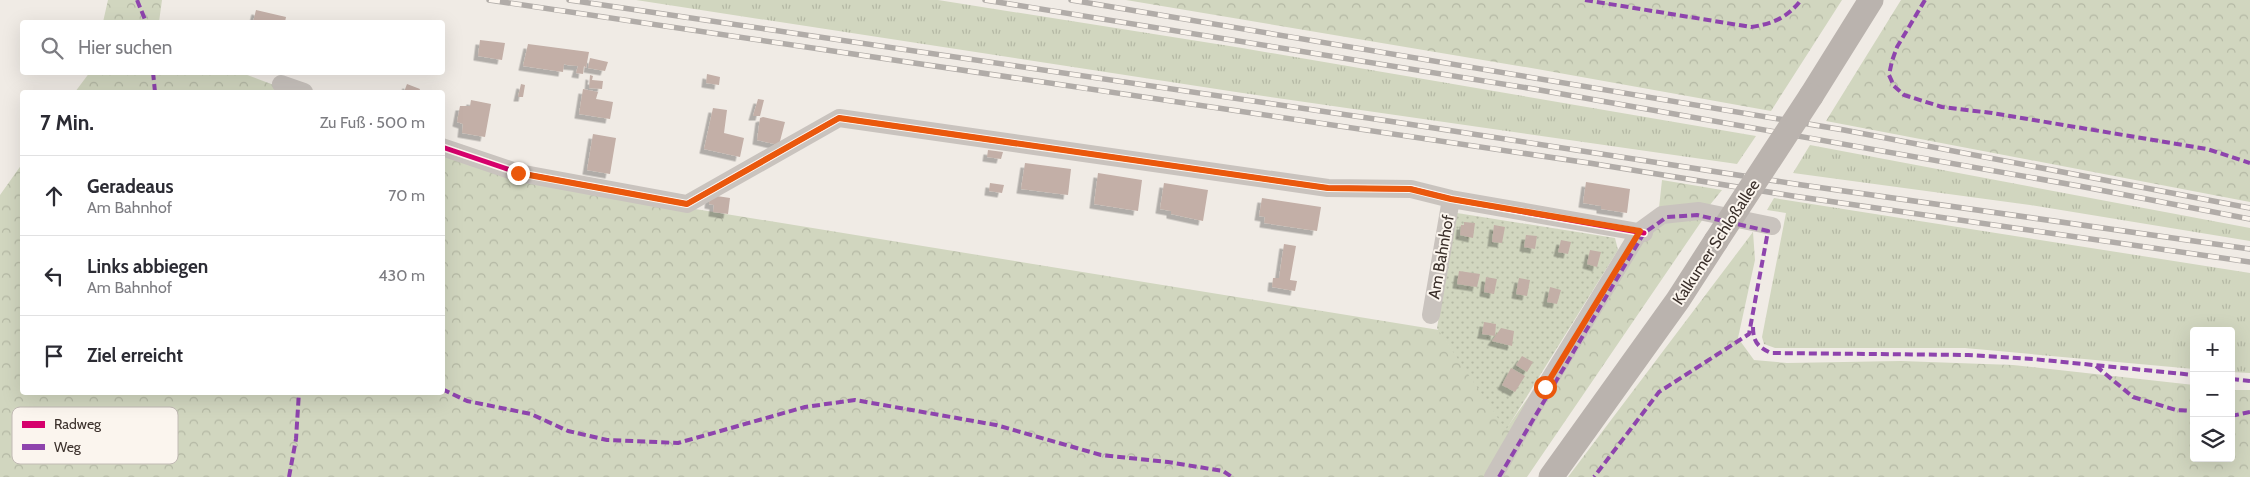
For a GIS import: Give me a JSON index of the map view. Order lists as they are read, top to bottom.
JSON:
{
  "streets": {
    "main road": ["Kalkumer Schloßallee"],
    "street": ["Am Bahnhof"]
  },
  "legend": ["Radweg", "Weg"],
  "page": {
    "search": "Hier suchen",
    "heading": ["7 Min.", "Zu Fuß · 500 m"],
    "list": [
      ["Geradeaus", "Am Bahnhof", "70 m"],
      ["Links abbiegen", "Am Bahnhof", "430 m"],
      "Ziel erreicht"
    ],
    "map_buttons": ["+", "−"]
  }
}
